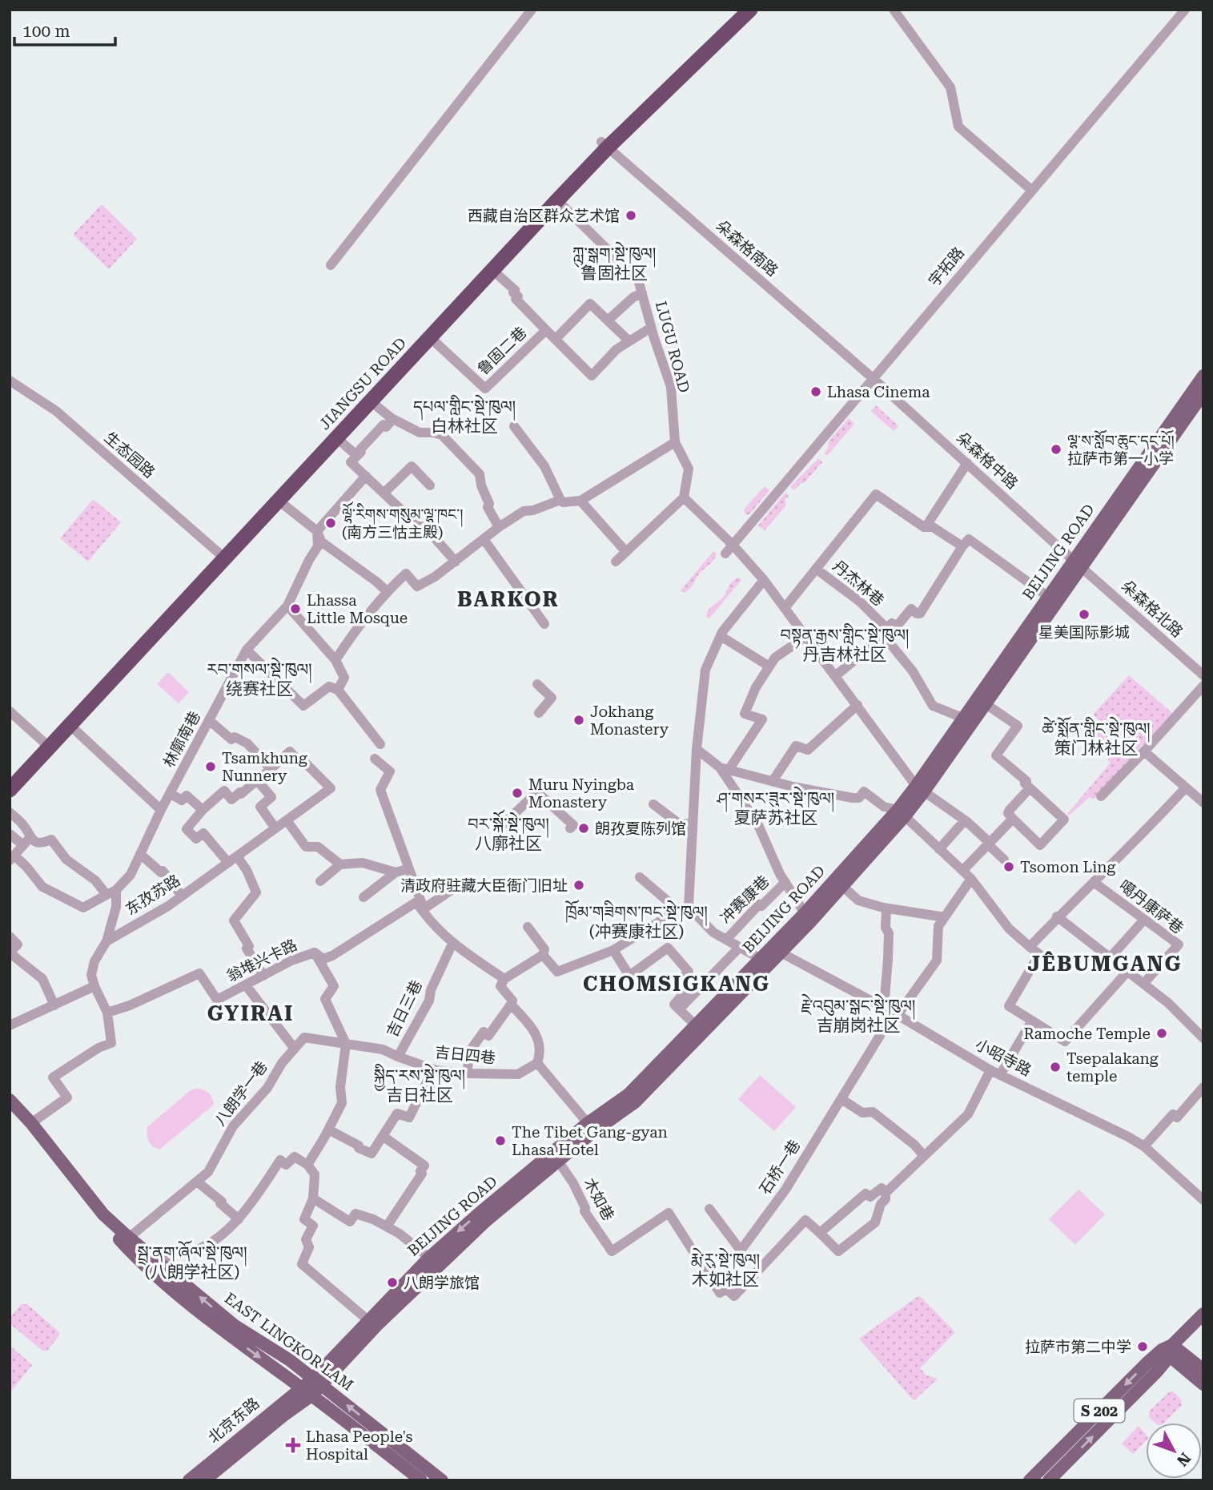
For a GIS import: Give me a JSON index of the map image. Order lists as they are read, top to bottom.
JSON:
{
  "streets": {
    "highway": ["JIANGSU ROAD"],
    "main road": [
      "BEIJING ROAD",
      "EAST LINGKOR LAM",
      "S 202",
      "北京东路"
    ],
    "street": [
      "朵森格南路",
      "宇拓路",
      "LUGU ROAD",
      "鲁固二巷",
      "生态园路",
      "朵森格中路",
      "丹杰林巷",
      "朵森格北路",
      "林廓南巷",
      "东孜苏路",
      "冲赛康巷",
      "噶丹康萨巷",
      "翁堆兴卡路",
      "吉日三巷",
      "吉日四巷",
      "小昭寺路",
      "八朗学一巷",
      "石桥一巷",
      "木如巷"
    ]
  },
  "crossings": [
    ["朵森格南路", "宇拓路"],
    ["朵森格南路", "JIANGSU ROAD"],
    ["朵森格南路", "朵森格中路"],
    ["宇拓路", "朵森格中路"],
    ["LUGU ROAD", "鲁固二巷"],
    ["LUGU ROAD", "JIANGSU ROAD"],
    ["鲁固二巷", "JIANGSU ROAD"],
    ["JIANGSU ROAD", "生态园路"],
    ["朵森格中路", "BEIJING ROAD"],
    ["朵森格中路", "朵森格北路"],
    ["BEIJING ROAD", "丹杰林巷"],
    ["BEIJING ROAD", "朵森格北路"],
    ["BEIJING ROAD", "小昭寺路"],
    ["BEIJING ROAD", "木如巷"],
    ["BEIJING ROAD", "EAST LINGKOR LAM"],
    ["BEIJING ROAD", "北京东路"],
    ["吉日三巷", "吉日四巷"],
    ["小昭寺路", "石桥一巷"],
    ["八朗学一巷", "EAST LINGKOR LAM"],
    ["EAST LINGKOR LAM", "北京东路"]
  ],
  "districts": [
    "ཀླུ་སྒུག་སྡེ་ཁུལ། 鲁固社区",
    "དཔལ་གླིང་སྡེ་ཁུལ། 白林社区",
    "BARKOR",
    "བསྟན་རྒྱས་གླིང་སྡེ་ཁུལ། 丹吉林社区",
    "རབ་གསལ་སྡེ་ཁུལ། 绕赛社区",
    "ཚེ་སྨོན་གླིང་སྡེ་ཁུལ། 策门林社区",
    "ཤ་གསར་ཟུར་སྡེ་ཁུལ། 夏萨苏社区",
    "བར་སྐོ་སྡེ་ཁུལ། 八廓社区",
    "ཁྲོམ་གཟིགས་ཁང་སྡེ་ཁུལ། (冲赛康社区)",
    "JÊBUMGANG",
    "CHOMSIGKANG",
    "རྗེ་འབུམ་སྒང་སྡེ་ཁུལ། 吉崩岗社区",
    "GYIRAI",
    "སྐྱིད་རས་སྡེ་ཁུལ། 吉日社区",
    "སྦྲ་ནག་ཞོལ་སྡེ་ཁུལ། (八朗学社区)",
    "རྨེ་རུ་སྡེ་ཁུལ། 木如社区"
  ],
  "places": {
    "other": [
      "西藏自治区群众艺术馆",
      "Lhasa Cinema",
      "ལྷ་ས་སློབ་ཆུང་དང་པོ། 拉萨市第一小学",
      "ལྷོ་རིགས་གསུམ་ལྷ་ཁང་། (南方三怙主殿)",
      "Lhassa Little Mosque",
      "星美国际影城",
      "Jokhang Monastery",
      "Tsamkhung Nunnery",
      "Muru Nyingba Monastery",
      "朗孜夏陈列馆",
      "Tsomon Ling",
      "清政府驻藏大臣衙门旧址",
      "Ramoche Temple",
      "Tsepalakang temple",
      "The Tibet Gang-gyan Lhasa Hotel",
      "八朗学旅馆",
      "拉萨市第二中学"
    ],
    "health": ["Lhasa People's Hospital"]
  },
  "scale_bar": "100 m",
  "north": "bottom right"
}
